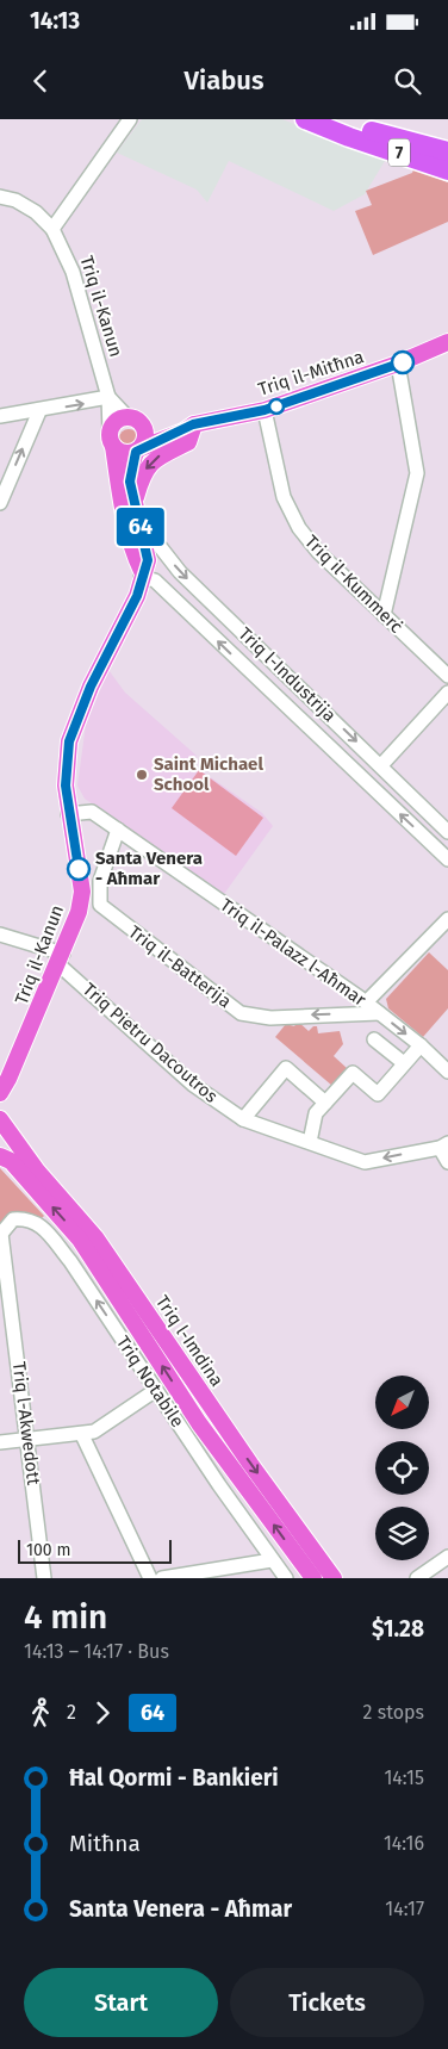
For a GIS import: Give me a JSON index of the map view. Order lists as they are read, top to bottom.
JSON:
{
  "streets": {
    "highway": ["7"],
    "main road": ["Triq il-Kanun", "Triq il-Mitħna", "Triq l-Imdina"],
    "street": [
      "Triq il-Kummerċ",
      "Triq l-Industrija",
      "Triq il-Palazz l-Aħmar",
      "Triq il-Batterija",
      "Triq Pietru Dacoutros",
      "Triq Notabile",
      "Triq l-Akwedott"
    ]
  },
  "crossings": [
    ["Triq il-Kanun", "Triq il-Mitħna"],
    ["Triq il-Kanun", "Triq l-Industrija"],
    ["Triq il-Kanun", "Triq il-Palazz l-Aħmar"],
    ["Triq il-Kanun", "Triq Pietru Dacoutros"],
    ["Triq il-Kanun", "Triq l-Imdina"],
    ["Triq il-Mitħna", "Triq il-Kummerċ"],
    ["Triq il-Palazz l-Aħmar", "Triq il-Batterija"],
    ["Triq Notabile", "Triq l-Akwedott"]
  ],
  "one_way": ["Triq il-Batterija", "Triq Notabile"],
  "places": ["Saint Michael School", "Santa Venera - Aħmar"],
  "lines": ["bus line 64"],
  "scale_bar": "100 m",
  "north": "bottom left",
  "page": {
    "status": "14:13",
    "header": "Viabus",
    "on_map": "64",
    "scale": "100 m",
    "heading": ["4 min", "14:13 – 14:17 · Bus", "$1.28"],
    "legs": ["2", "64", "2 stops"],
    "list": [
      {
        "name": "Ħal Qormi - Bankieri",
        "value": "14:15"
      },
      {
        "name": "Mitħna",
        "value": "14:16"
      },
      {
        "name": "Santa Venera - Aħmar",
        "value": "14:17"
      }
    ],
    "buttons": ["Start", "Tickets"]
  }
}
